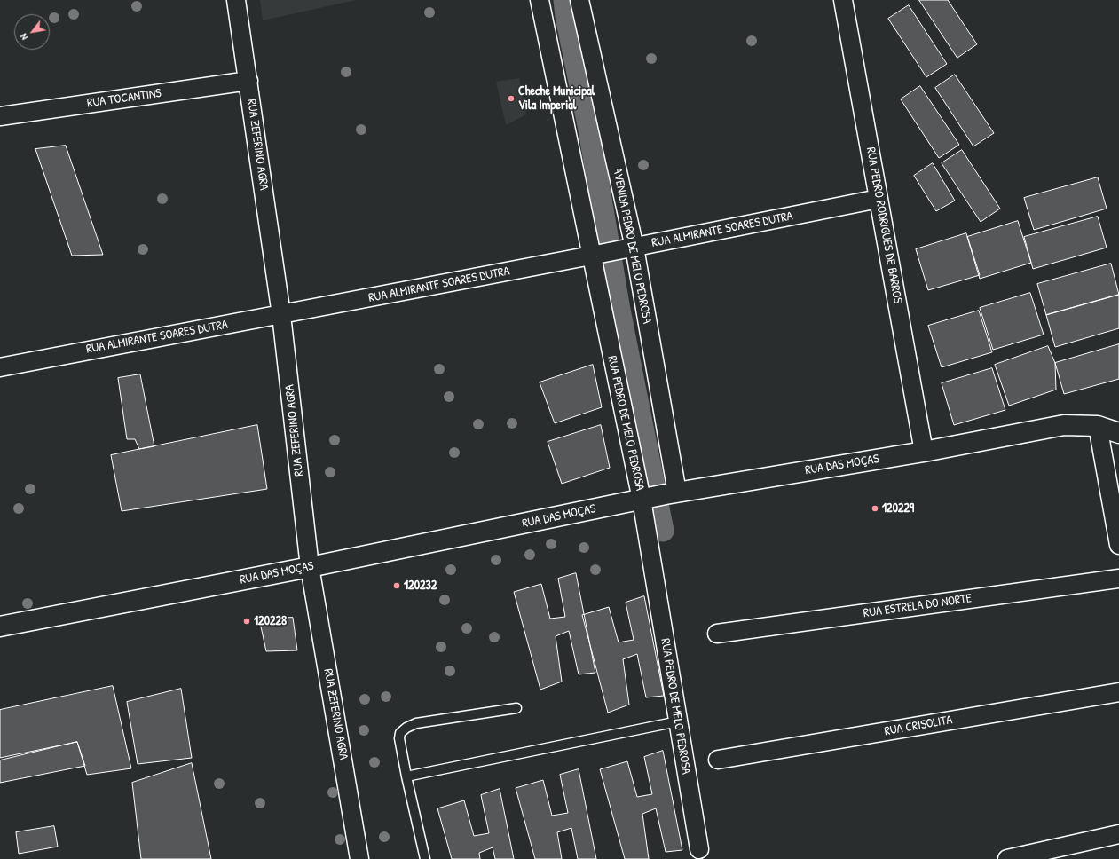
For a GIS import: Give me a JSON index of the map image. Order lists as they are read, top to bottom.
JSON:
{
  "streets": {
    "street": [
      "RUA TOCANTINS",
      "RUA ZEFERINO AGRA",
      "RUA PEDRO RODRIGUES DE BARROS",
      "RUA ALMIRANTE SOARES DUTRA",
      "AVENIDA PEDRO DE MELO PEDROSA",
      "RUA PEDRO DE MELO PEDROSA",
      "RUA DAS MOÇAS",
      "RUA ESTRELA DO NORTE",
      "RUA CRISOLITA"
    ]
  },
  "crossings": [
    ["RUA TOCANTINS", "RUA ZEFERINO AGRA"],
    ["RUA ZEFERINO AGRA", "RUA ALMIRANTE SOARES DUTRA"],
    ["RUA ZEFERINO AGRA", "RUA DAS MOÇAS"],
    ["RUA PEDRO RODRIGUES DE BARROS", "RUA ALMIRANTE SOARES DUTRA"],
    ["RUA PEDRO RODRIGUES DE BARROS", "RUA DAS MOÇAS"],
    ["RUA ALMIRANTE SOARES DUTRA", "AVENIDA PEDRO DE MELO PEDROSA"],
    ["RUA ALMIRANTE SOARES DUTRA", "RUA PEDRO DE MELO PEDROSA"],
    ["AVENIDA PEDRO DE MELO PEDROSA", "RUA DAS MOÇAS"],
    ["RUA PEDRO DE MELO PEDROSA", "RUA DAS MOÇAS"]
  ],
  "places": [
    "Cheche Municipal Vila Imperial",
    "120229",
    "120232",
    "120228"
  ],
  "north": "bottom left"
}
